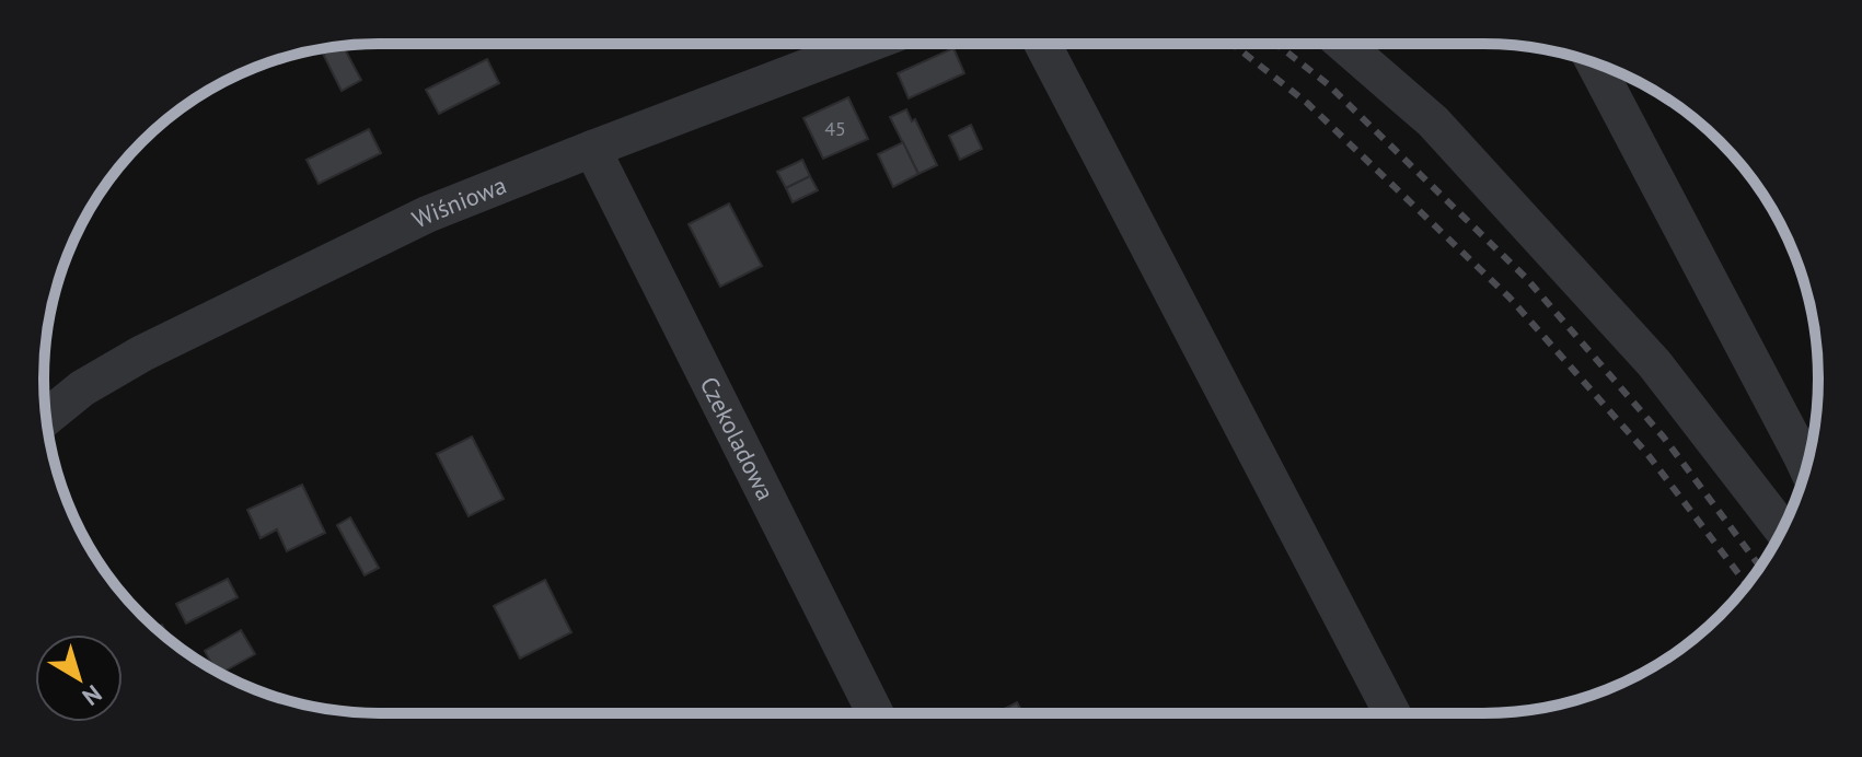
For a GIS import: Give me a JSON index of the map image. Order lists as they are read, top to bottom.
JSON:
{
  "streets": {
    "street": ["Wiśniowa", "Czekoladowa"]
  },
  "crossings": [
    ["Wiśniowa", "Czekoladowa"]
  ],
  "house_numbers": ["45"],
  "north": "bottom right"
}
